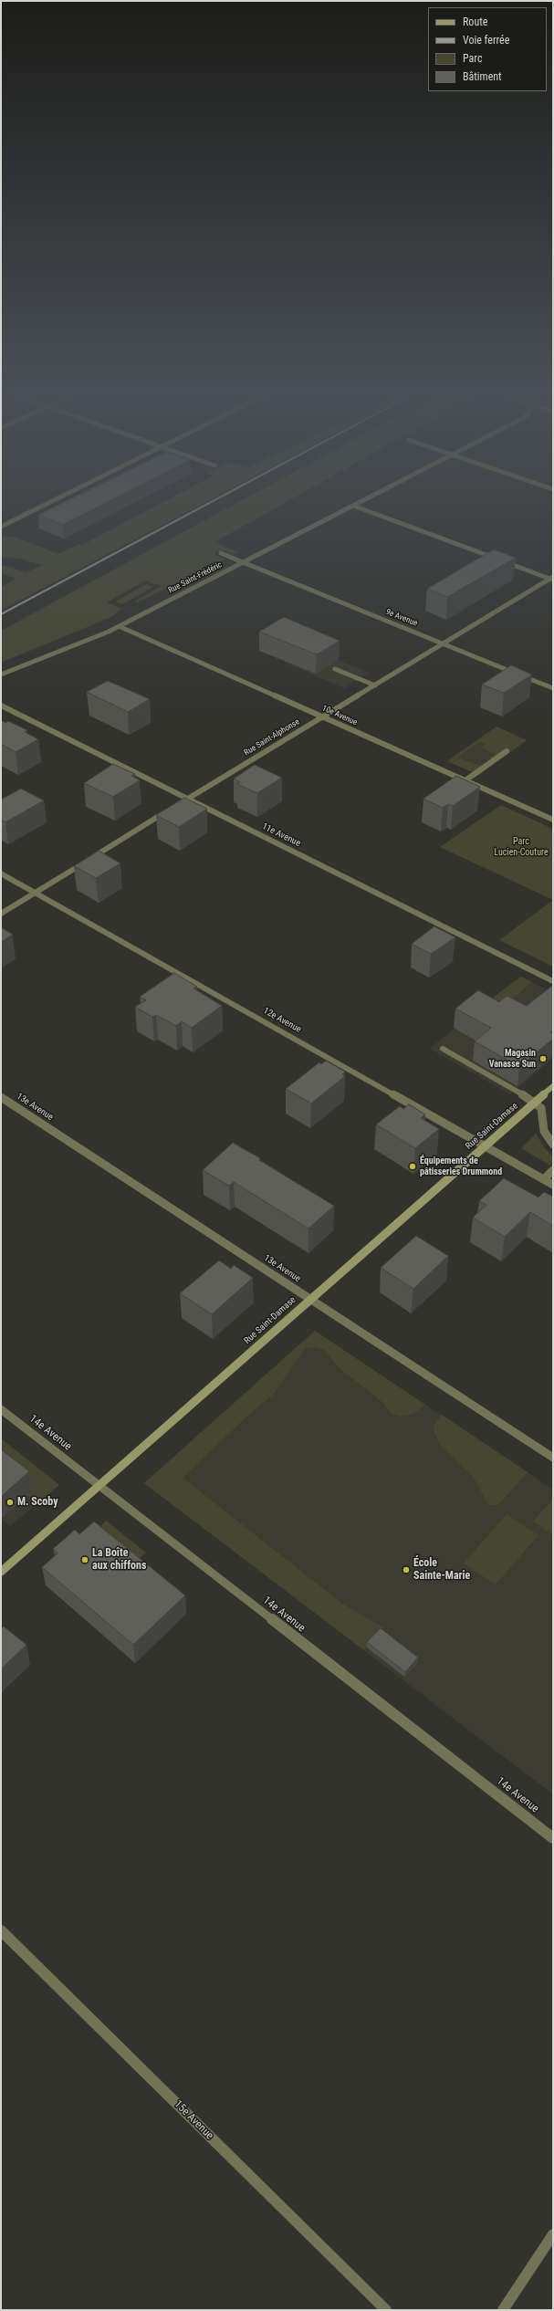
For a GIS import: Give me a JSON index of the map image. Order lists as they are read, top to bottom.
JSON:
{
  "streets": {
    "street": [
      "Rue Saint-Frédéric",
      "9e Avenue",
      "10e Avenue",
      "Rue Saint-Alphonse",
      "11e Avenue",
      "12e Avenue",
      "13e Avenue",
      "Rue Saint-Damase",
      "14e Avenue",
      "15e Avenue"
    ]
  },
  "crossings": [
    ["Rue Saint-Frédéric", "9e Avenue"],
    ["Rue Saint-Frédéric", "10e Avenue"],
    ["9e Avenue", "Rue Saint-Alphonse"],
    ["10e Avenue", "Rue Saint-Alphonse"],
    ["Rue Saint-Alphonse", "11e Avenue"],
    ["Rue Saint-Alphonse", "12e Avenue"],
    ["12e Avenue", "Rue Saint-Damase"],
    ["13e Avenue", "Rue Saint-Damase"],
    ["Rue Saint-Damase", "14e Avenue"]
  ],
  "parks": ["Parc Lucien-Couture"],
  "places": [
    "Magasin Vanasse Sun",
    "Équipements de pâtisseries Drummond",
    "M. Scoby",
    "La Boîte aux chiffons",
    "École Sainte-Marie"
  ],
  "legend": [
    "Route",
    "Voie ferrée",
    "Parc",
    "Bâtiment"
  ]
}
